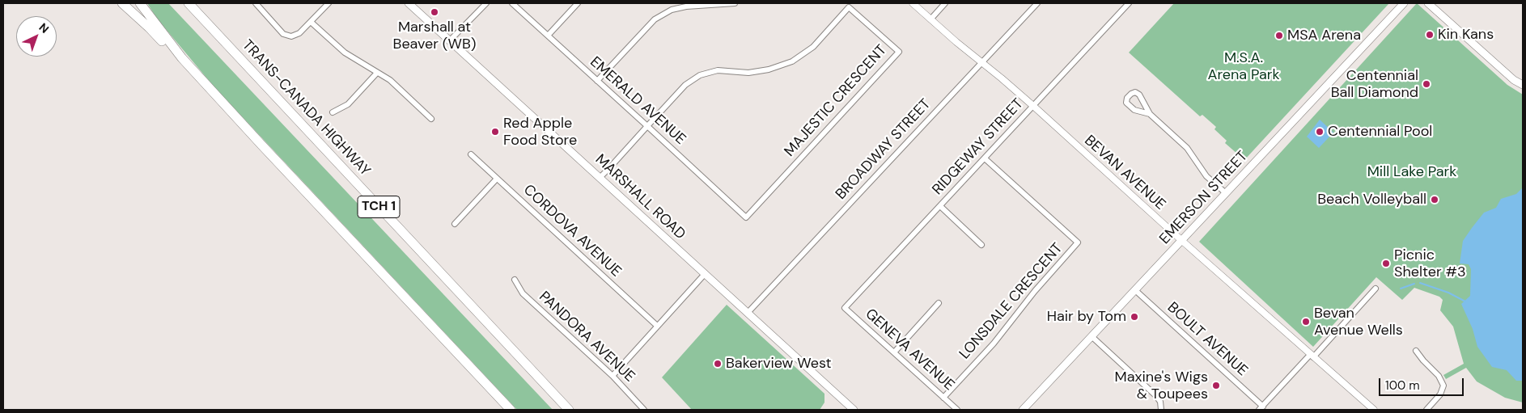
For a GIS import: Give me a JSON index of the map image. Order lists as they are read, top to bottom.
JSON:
{
  "streets": {
    "highway": ["TRANS-CANADA HIGHWAY", "TCH 1"],
    "main road": ["MARSHALL ROAD", "EMERSON STREET"],
    "street": [
      "EMERALD AVENUE",
      "MAJESTIC CRESCENT",
      "RIDGEWAY STREET",
      "BROADWAY STREET",
      "BEVAN AVENUE",
      "CORDOVA AVENUE",
      "LONSDALE CRESCENT",
      "PANDORA AVENUE",
      "BOULT AVENUE",
      "GENEVA AVENUE"
    ]
  },
  "crossings": [
    ["EMERALD AVENUE", "MAJESTIC CRESCENT"],
    ["MAJESTIC CRESCENT", "MARSHALL ROAD"],
    ["RIDGEWAY STREET", "BEVAN AVENUE"],
    ["RIDGEWAY STREET", "LONSDALE CRESCENT"],
    ["RIDGEWAY STREET", "GENEVA AVENUE"],
    ["BROADWAY STREET", "BEVAN AVENUE"],
    ["BROADWAY STREET", "MARSHALL ROAD"],
    ["BEVAN AVENUE", "EMERSON STREET"],
    ["EMERSON STREET", "BOULT AVENUE"],
    ["LONSDALE CRESCENT", "GENEVA AVENUE"]
  ],
  "parks": ["M.S.A. Arena Park", "Mill Lake Park"],
  "places": [
    "Marshall at Beaver (WB)",
    "Kin Kans",
    "MSA Arena",
    "Centennial Ball Diamond",
    "Red Apple Food Store",
    "Centennial Pool",
    "Beach Volleyball",
    "Picnic Shelter #3",
    "Hair by Tom",
    "Bevan Avenue Wells",
    "Bakerview West",
    "Maxine's Wigs & Toupees"
  ],
  "scale_bar": "100 m",
  "north": "top right"
}
